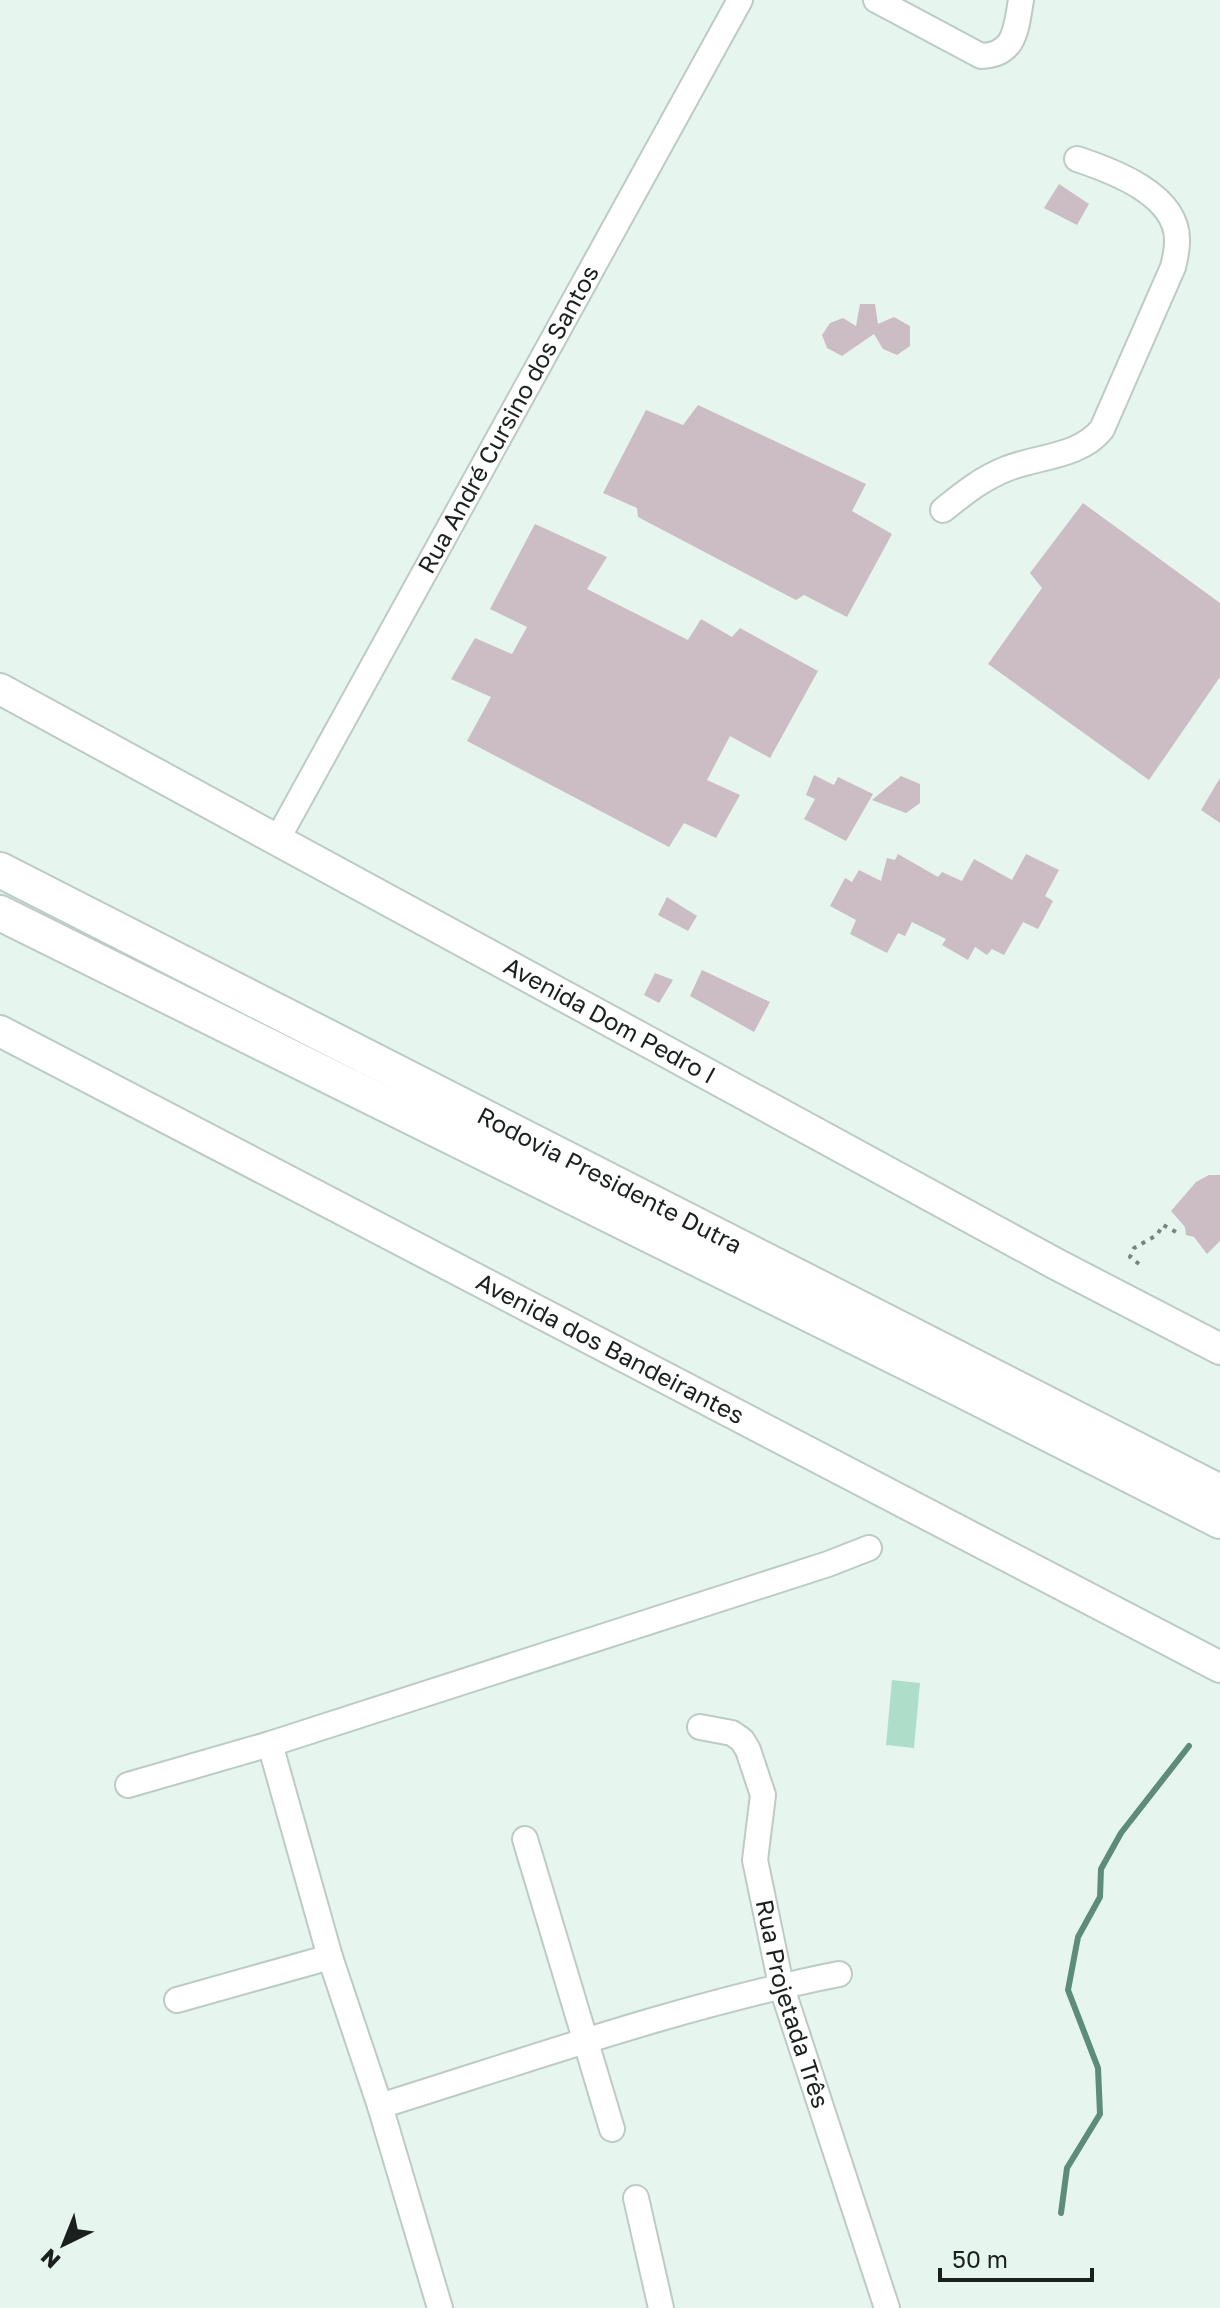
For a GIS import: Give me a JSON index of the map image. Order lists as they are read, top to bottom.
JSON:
{
  "streets": {
    "highway": ["Rodovia Presidente Dutra"],
    "main road": ["Avenida Dom Pedro I", "Avenida dos Bandeirantes"],
    "street": ["Rua André Cursino dos Santos", "Rua Projetada Três"]
  },
  "crossings": [
    ["Rua André Cursino dos Santos", "Avenida Dom Pedro I"]
  ],
  "scale_bar": "50 m",
  "north": "bottom left"
}
